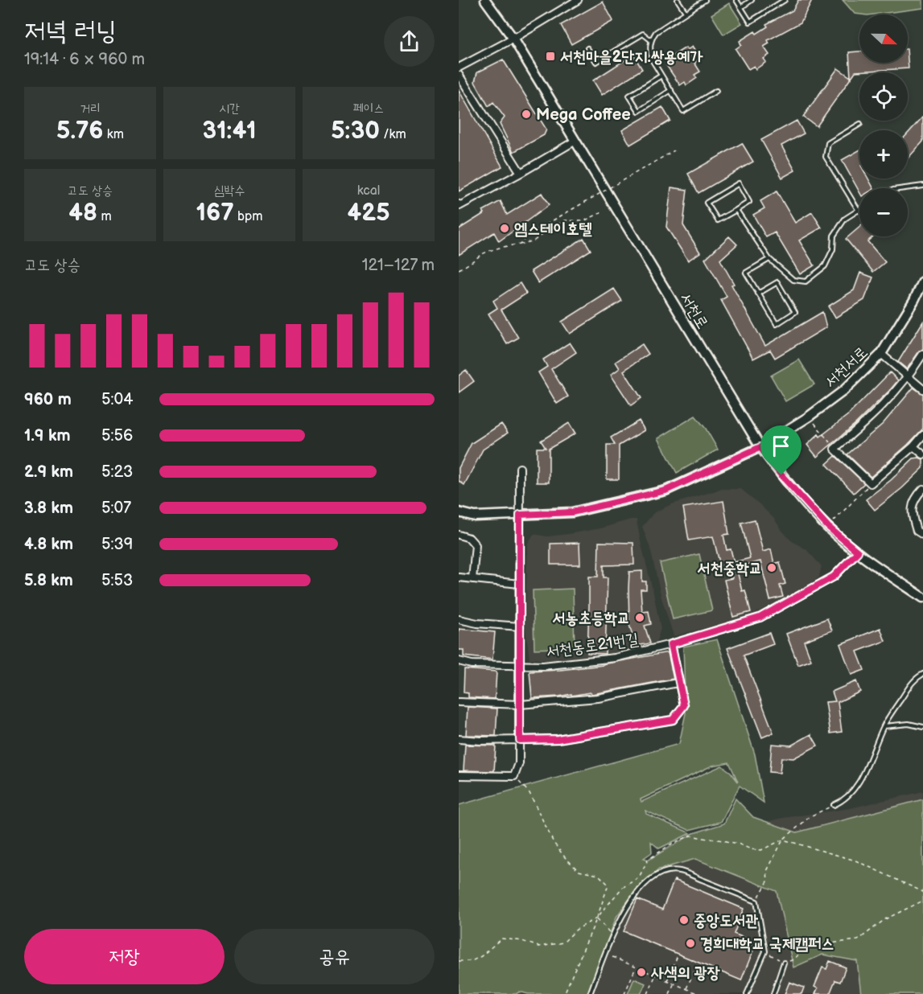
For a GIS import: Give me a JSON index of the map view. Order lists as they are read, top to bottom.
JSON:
{
  "streets": {
    "street": ["서천로", "서천서로", "서천동로21번길"]
  },
  "crossings": [
    ["서천로", "서천서로"],
    ["서천로", "서천동로21번길"]
  ],
  "places": {
    "transit": ["서천마을2단지.쌍용예가"],
    "other": [
      "Mega Coffee",
      "엠스테이호텔",
      "서천중학교",
      "서농초등학교",
      "중앙도서관",
      "경희대학교 국제캠퍼스",
      "사색의 광장"
    ]
  },
  "north": "right",
  "page": {
    "heading": ["저녁 러닝", "19:14 · 6 × 960 m"],
    "map_buttons": ["+", "−"],
    "stats": [
      ["거리", "5.76 km"],
      ["시간", "31:41"],
      ["페이스", "5:30 /km"],
      ["고도 상승", "48 m"],
      ["심박수", "167 bpm"],
      ["kcal", "425"]
    ],
    "chart": ["고도 상승", "121–127 m"],
    "list": [
      {
        "name": "960 m",
        "note": "5:04"
      },
      {
        "name": "1.9 km",
        "note": "5:56"
      },
      {
        "name": "2.9 km",
        "note": "5:23"
      },
      {
        "name": "3.8 km",
        "note": "5:07"
      },
      {
        "name": "4.8 km",
        "note": "5:39"
      },
      {
        "name": "5.8 km",
        "note": "5:53"
      }
    ],
    "buttons": ["저장", "공유"]
  }
}
